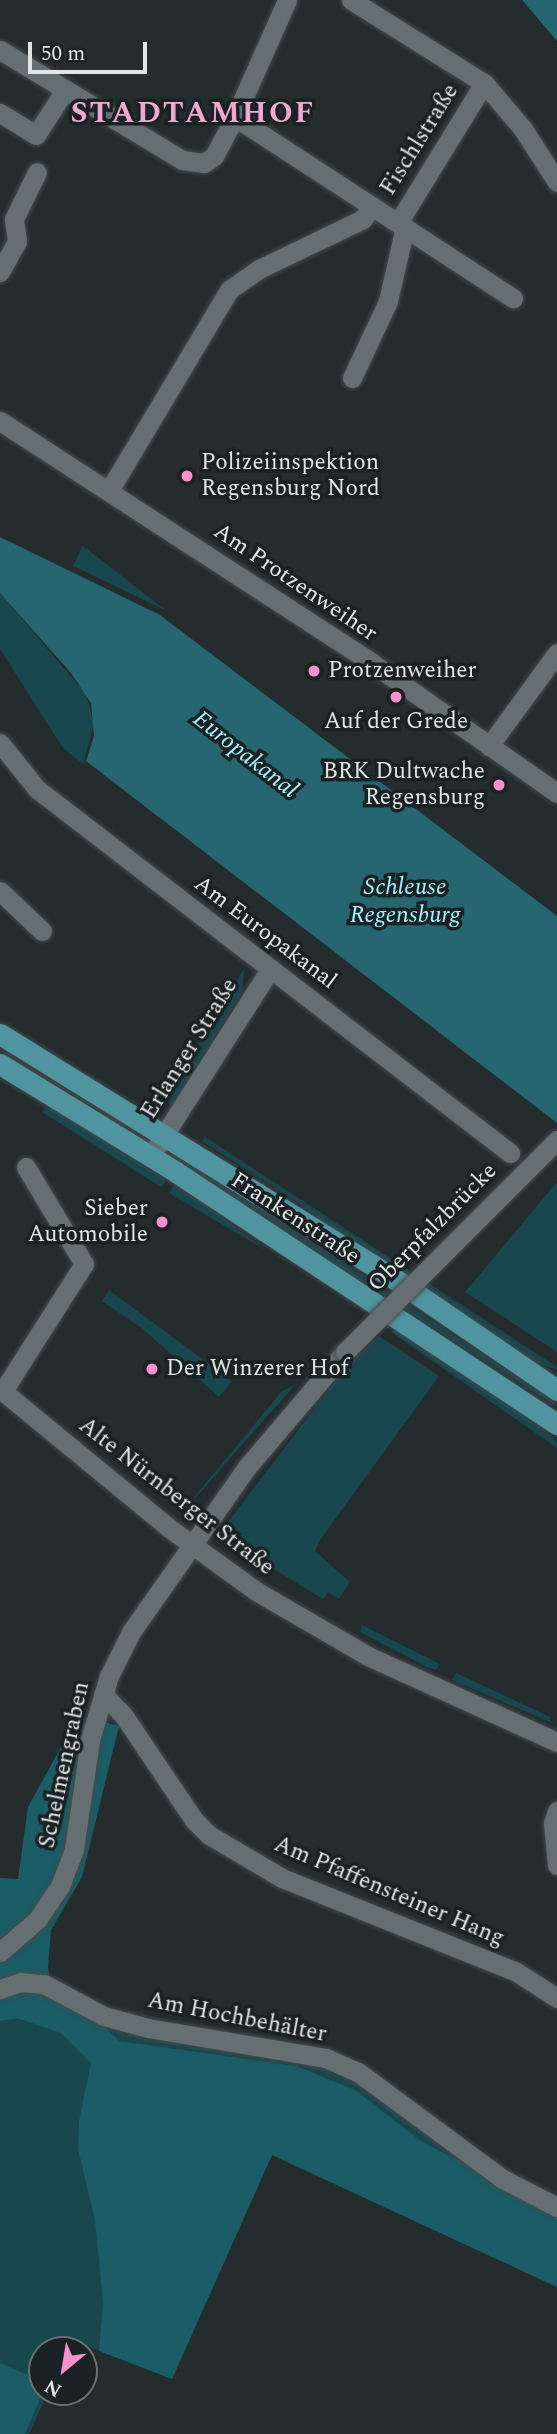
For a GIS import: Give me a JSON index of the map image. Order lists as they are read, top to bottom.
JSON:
{
  "streets": {
    "main road": ["Frankenstraße"],
    "street": [
      "Fischlstraße",
      "Am Protzenweiher",
      "Am Europakanal",
      "Erlanger Straße",
      "Oberpfalzbrücke",
      "Alte Nürnberger Straße",
      "Schelmengraben",
      "Am Pfaffensteiner Hang",
      "Am Hochbehälter"
    ]
  },
  "crossings": [
    ["Am Europakanal", "Erlanger Straße"],
    ["Erlanger Straße", "Frankenstraße"],
    ["Oberpfalzbrücke", "Alte Nürnberger Straße"],
    ["Oberpfalzbrücke", "Schelmengraben"],
    ["Alte Nürnberger Straße", "Schelmengraben"],
    ["Schelmengraben", "Am Pfaffensteiner Hang"]
  ],
  "districts": ["STADTAMHOF"],
  "water": ["Europakanal", "Schleuse Regensburg"],
  "places": [
    "Polizeiinspektion Regensburg Nord",
    "Protzenweiher",
    "Auf der Grede",
    "BRK Dultwache Regensburg",
    "Sieber Automobile",
    "Der Winzerer Hof"
  ],
  "scale_bar": "50 m",
  "north": "bottom left"
}
